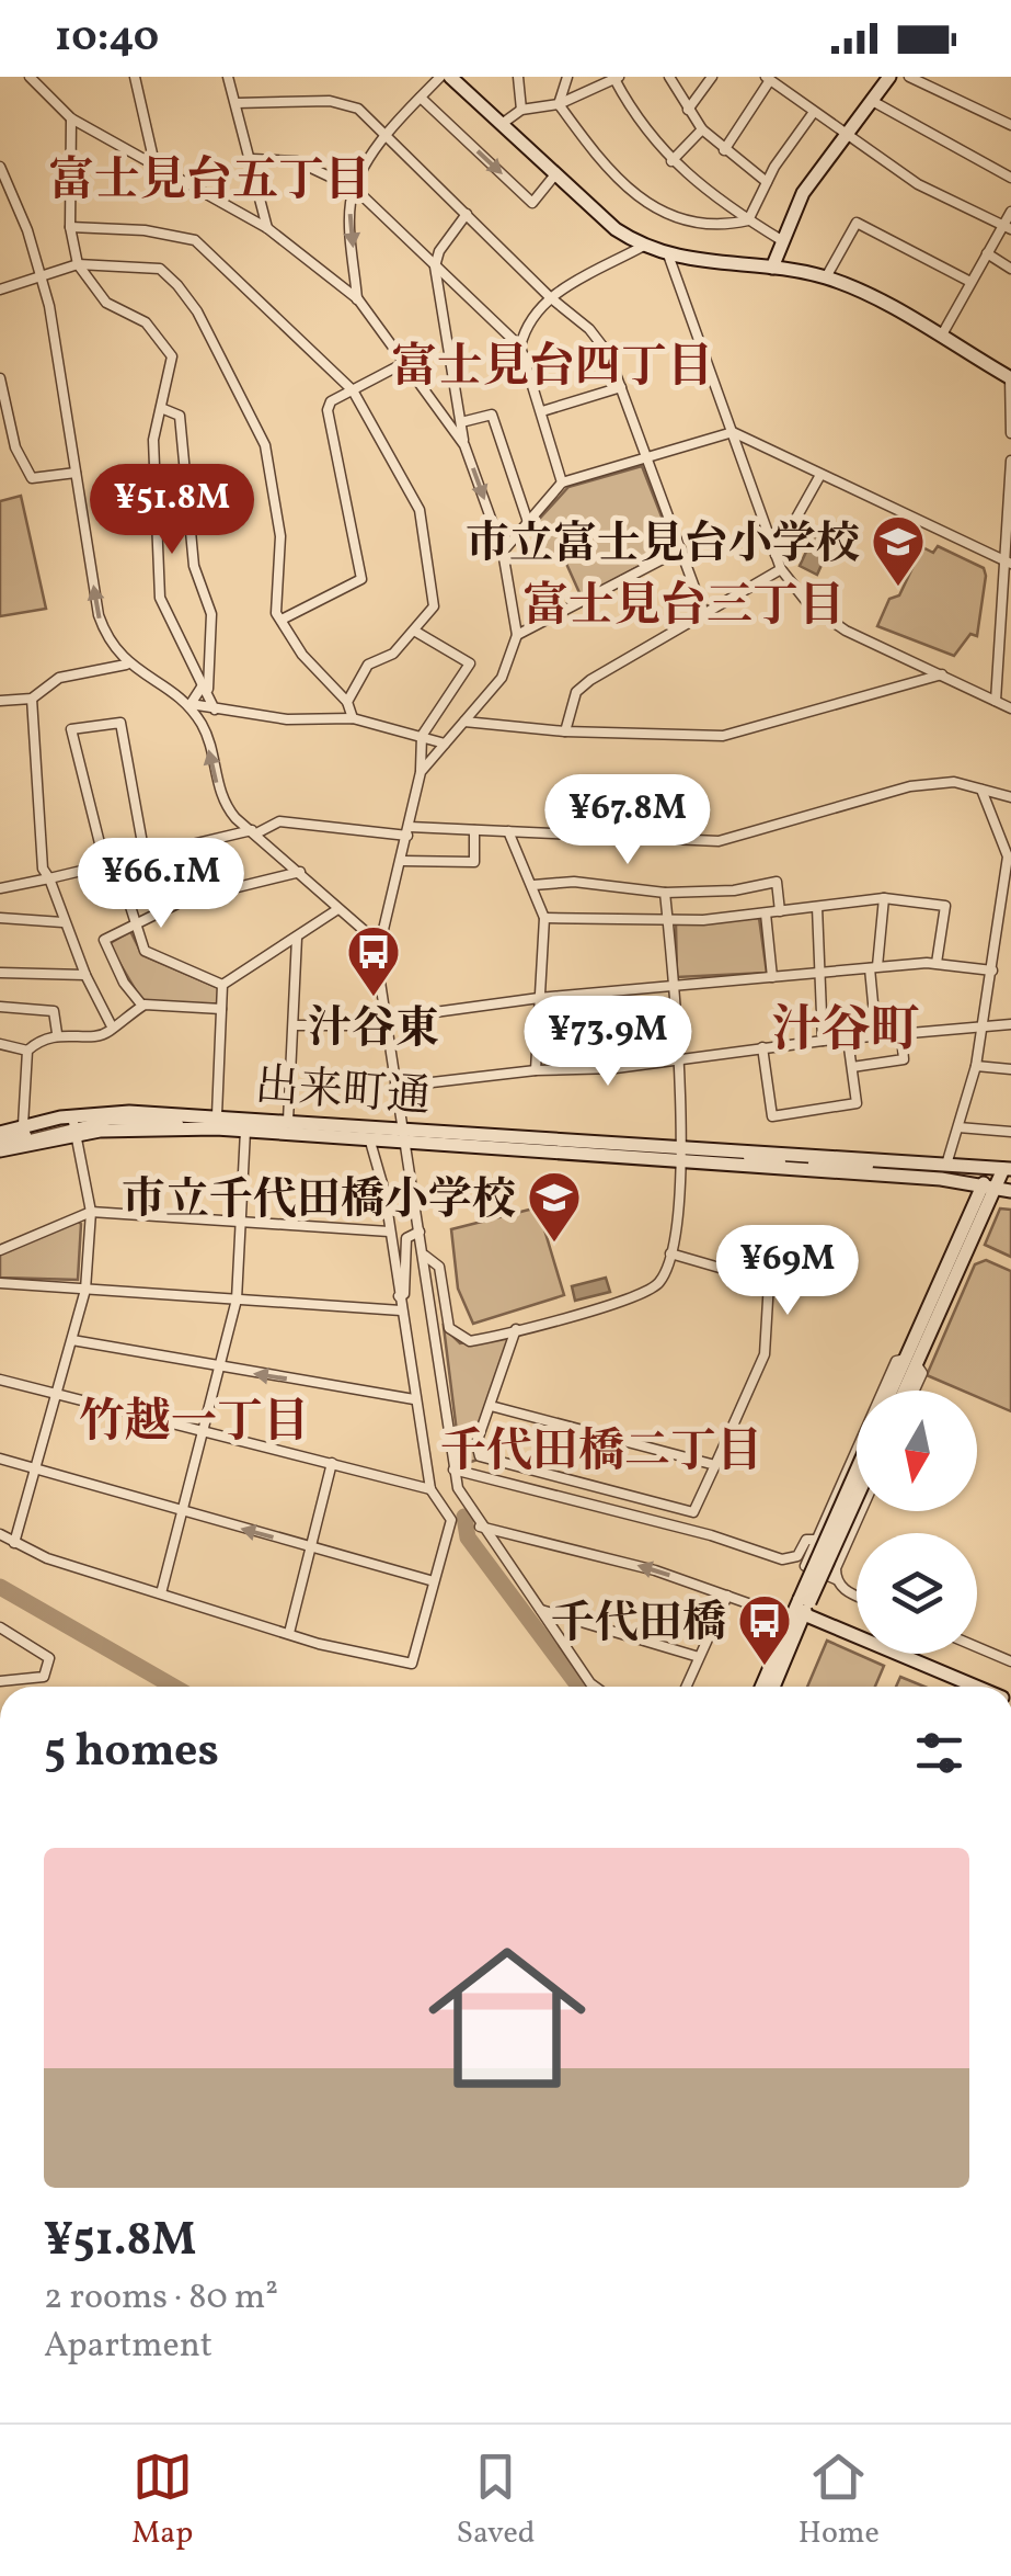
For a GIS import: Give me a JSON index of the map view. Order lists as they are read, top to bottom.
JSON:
{
  "streets": {
    "main road": ["出来町通"]
  },
  "districts": [
    "富士見台五丁目",
    "富士見台四丁目",
    "富士見台三丁目",
    "汁谷町",
    "竹越一丁目",
    "千代田橋二丁目"
  ],
  "places": {
    "school or university": ["市立富士見台小学校", "市立千代田橋小学校"],
    "bus stop": ["汁谷東", "千代田橋"]
  },
  "north": "bottom",
  "page": {
    "status": "10:40",
    "price": [
      "¥51.8M",
      "¥67.8M",
      "¥66.1M",
      "¥73.9M",
      "¥69M"
    ],
    "heading": "5 homes",
    "list": [
      {
        "name": "¥51.8M",
        "note": "2 rooms · 80 m² · Apartment"
      }
    ],
    "tabs": ["Map", "Saved", "Home"]
  }
}
